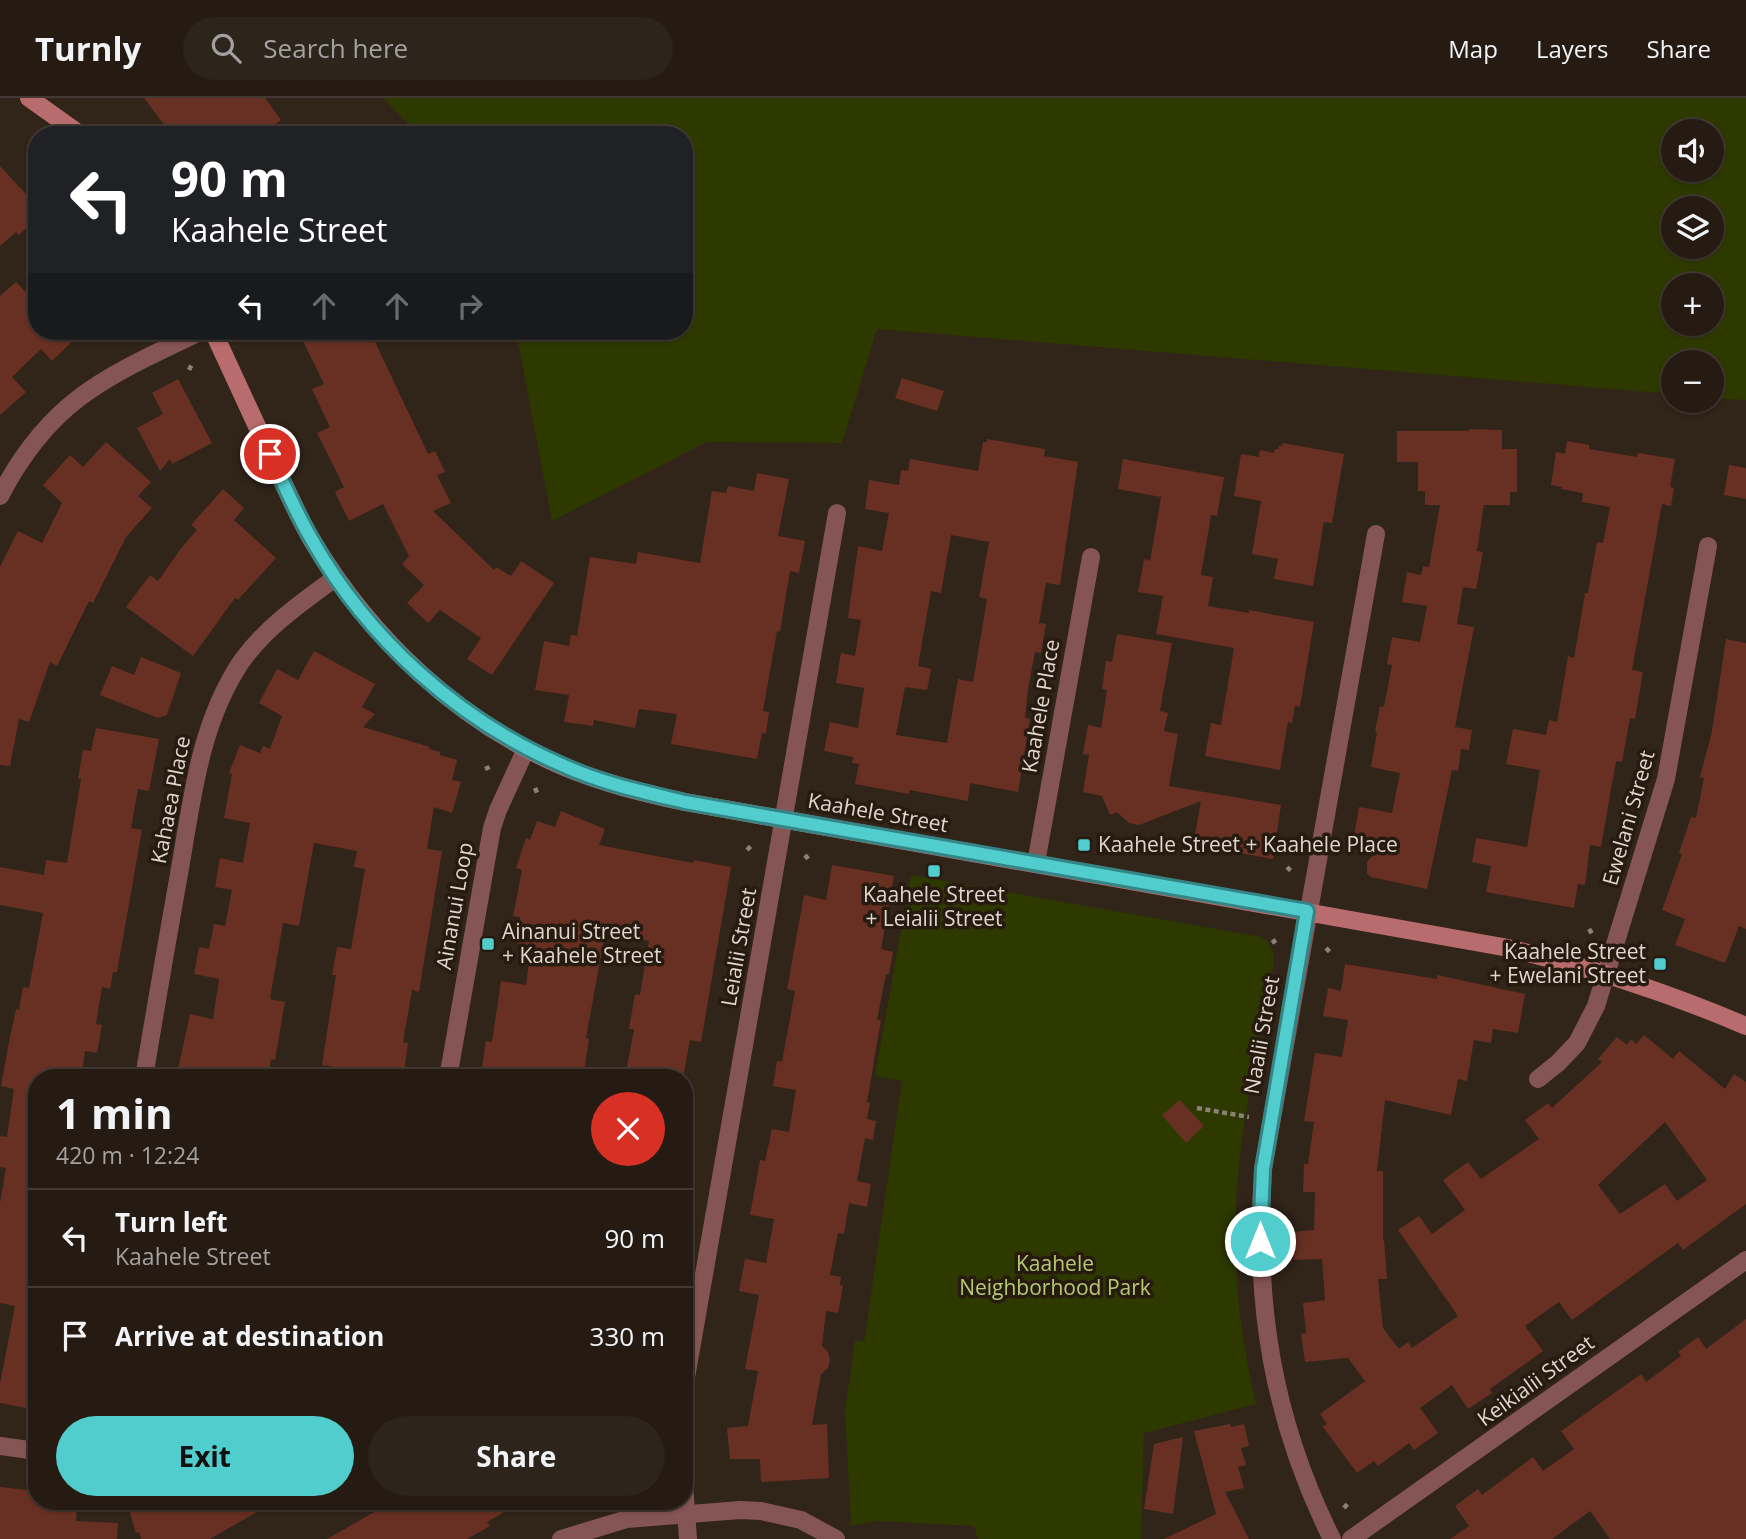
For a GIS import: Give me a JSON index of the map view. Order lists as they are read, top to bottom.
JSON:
{
  "streets": {
    "street": [
      "Kaahele Place",
      "Kahaea Place",
      "Kaahele Street",
      "Ewelani Street",
      "Ainanui Loop",
      "Leialii Street",
      "Naalii Street",
      "Keikialii Street"
    ]
  },
  "crossings": [
    ["Kaahele Place", "Kaahele Street"],
    ["Kahaea Place", "Kaahele Street"],
    ["Kaahele Street", "Ewelani Street"],
    ["Kaahele Street", "Ainanui Loop"],
    ["Kaahele Street", "Leialii Street"],
    ["Kaahele Street", "Naalii Street"]
  ],
  "parks": ["Kaahele Neighborhood Park"],
  "places": {
    "transit": [
      "Kaahele Street + Kaahele Place",
      "Kaahele Street + Leialii Street",
      "Ainanui Street + Kaahele Street",
      "Kaahele Street + Ewelani Street"
    ]
  },
  "page": {
    "header": "Turnly",
    "search": "Search here",
    "nav": ["Map", "Layers", "Share"],
    "map_buttons": ["+", "−"],
    "turn": ["90 m", "Kaahele Street"],
    "heading": ["1 min", "420 m · 12:24"],
    "list": [
      {
        "name": "Turn left",
        "note": "Kaahele Street",
        "value": "90 m"
      },
      {
        "name": "Arrive at destination",
        "value": "330 m"
      }
    ],
    "buttons": ["Exit", "Share"]
  }
}
